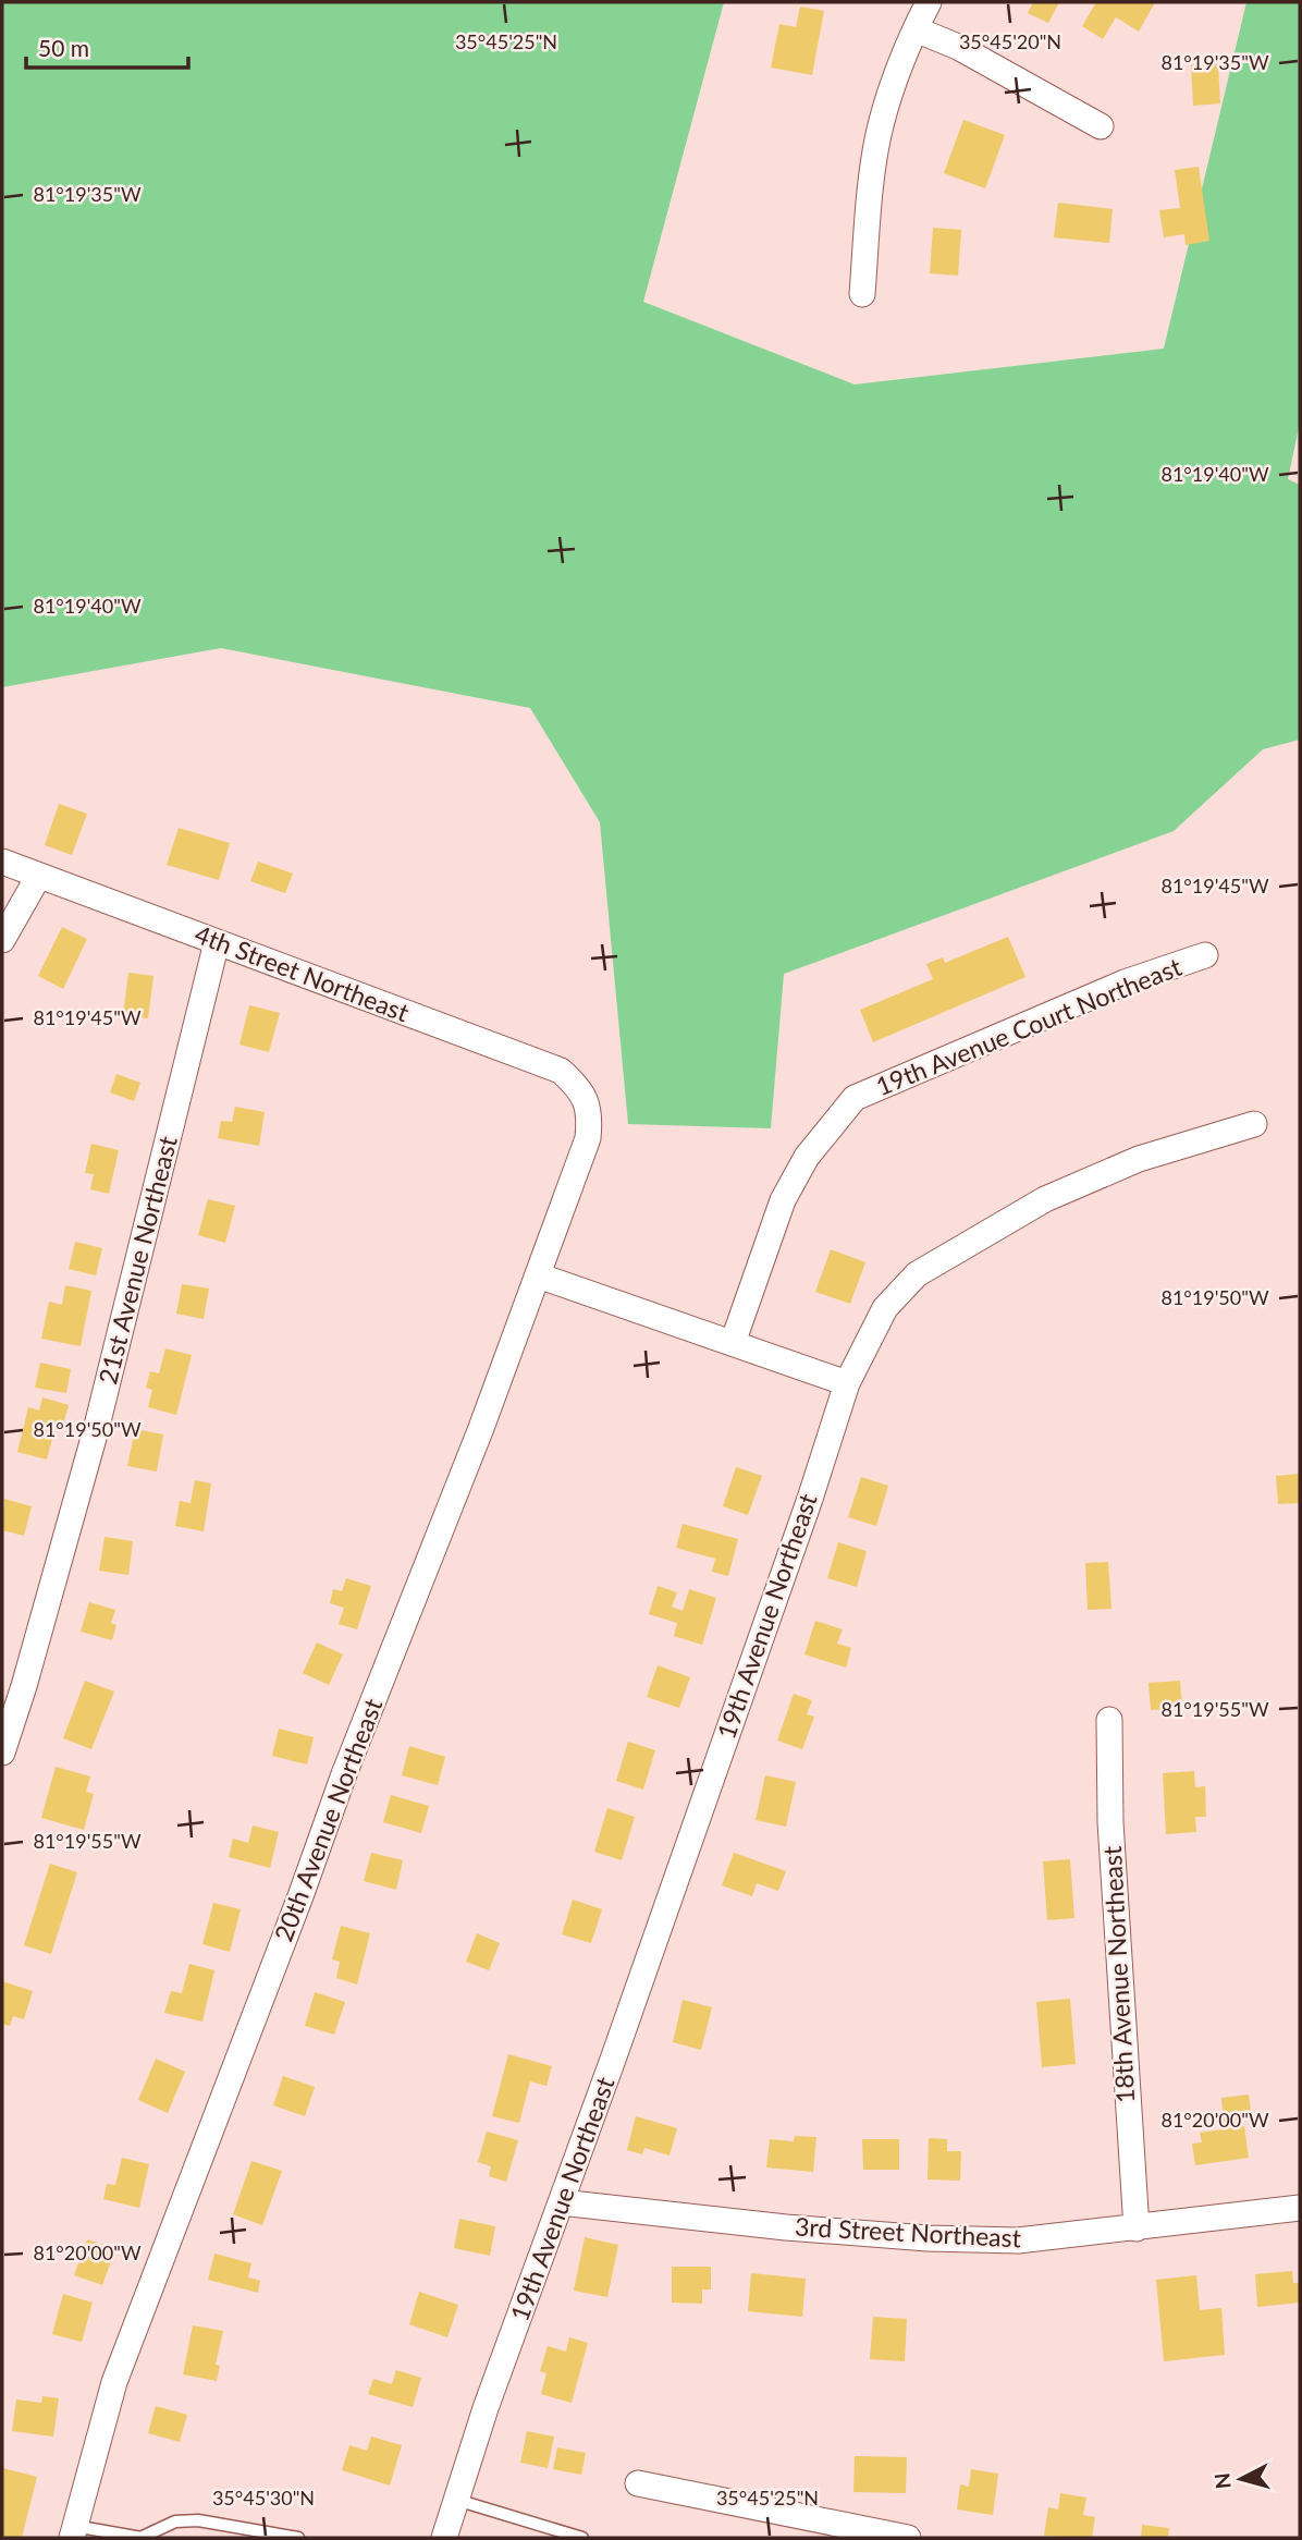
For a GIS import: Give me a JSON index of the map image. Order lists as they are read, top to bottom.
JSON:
{
  "streets": {
    "street": [
      "4th Street Northeast",
      "19th Avenue Court Northeast",
      "21st Avenue Northeast",
      "19th Avenue Northeast",
      "20th Avenue Northeast",
      "18th Avenue Northeast",
      "3rd Street Northeast"
    ]
  },
  "crossings": [
    ["4th Street Northeast", "21st Avenue Northeast"],
    ["4th Street Northeast", "20th Avenue Northeast"],
    ["19th Avenue Northeast", "3rd Street Northeast"],
    ["18th Avenue Northeast", "3rd Street Northeast"]
  ],
  "scale_bar": "50 m",
  "north": "left",
  "coordinates": [
    "35°45'25\"N",
    "35°45'20\"N",
    "81°19'35\"W",
    "81°19'40\"W",
    "81°19'45\"W",
    "81°19'50\"W",
    "81°19'55\"W",
    "81°20'00\"W",
    "35°45'30\"N"
  ]
}
